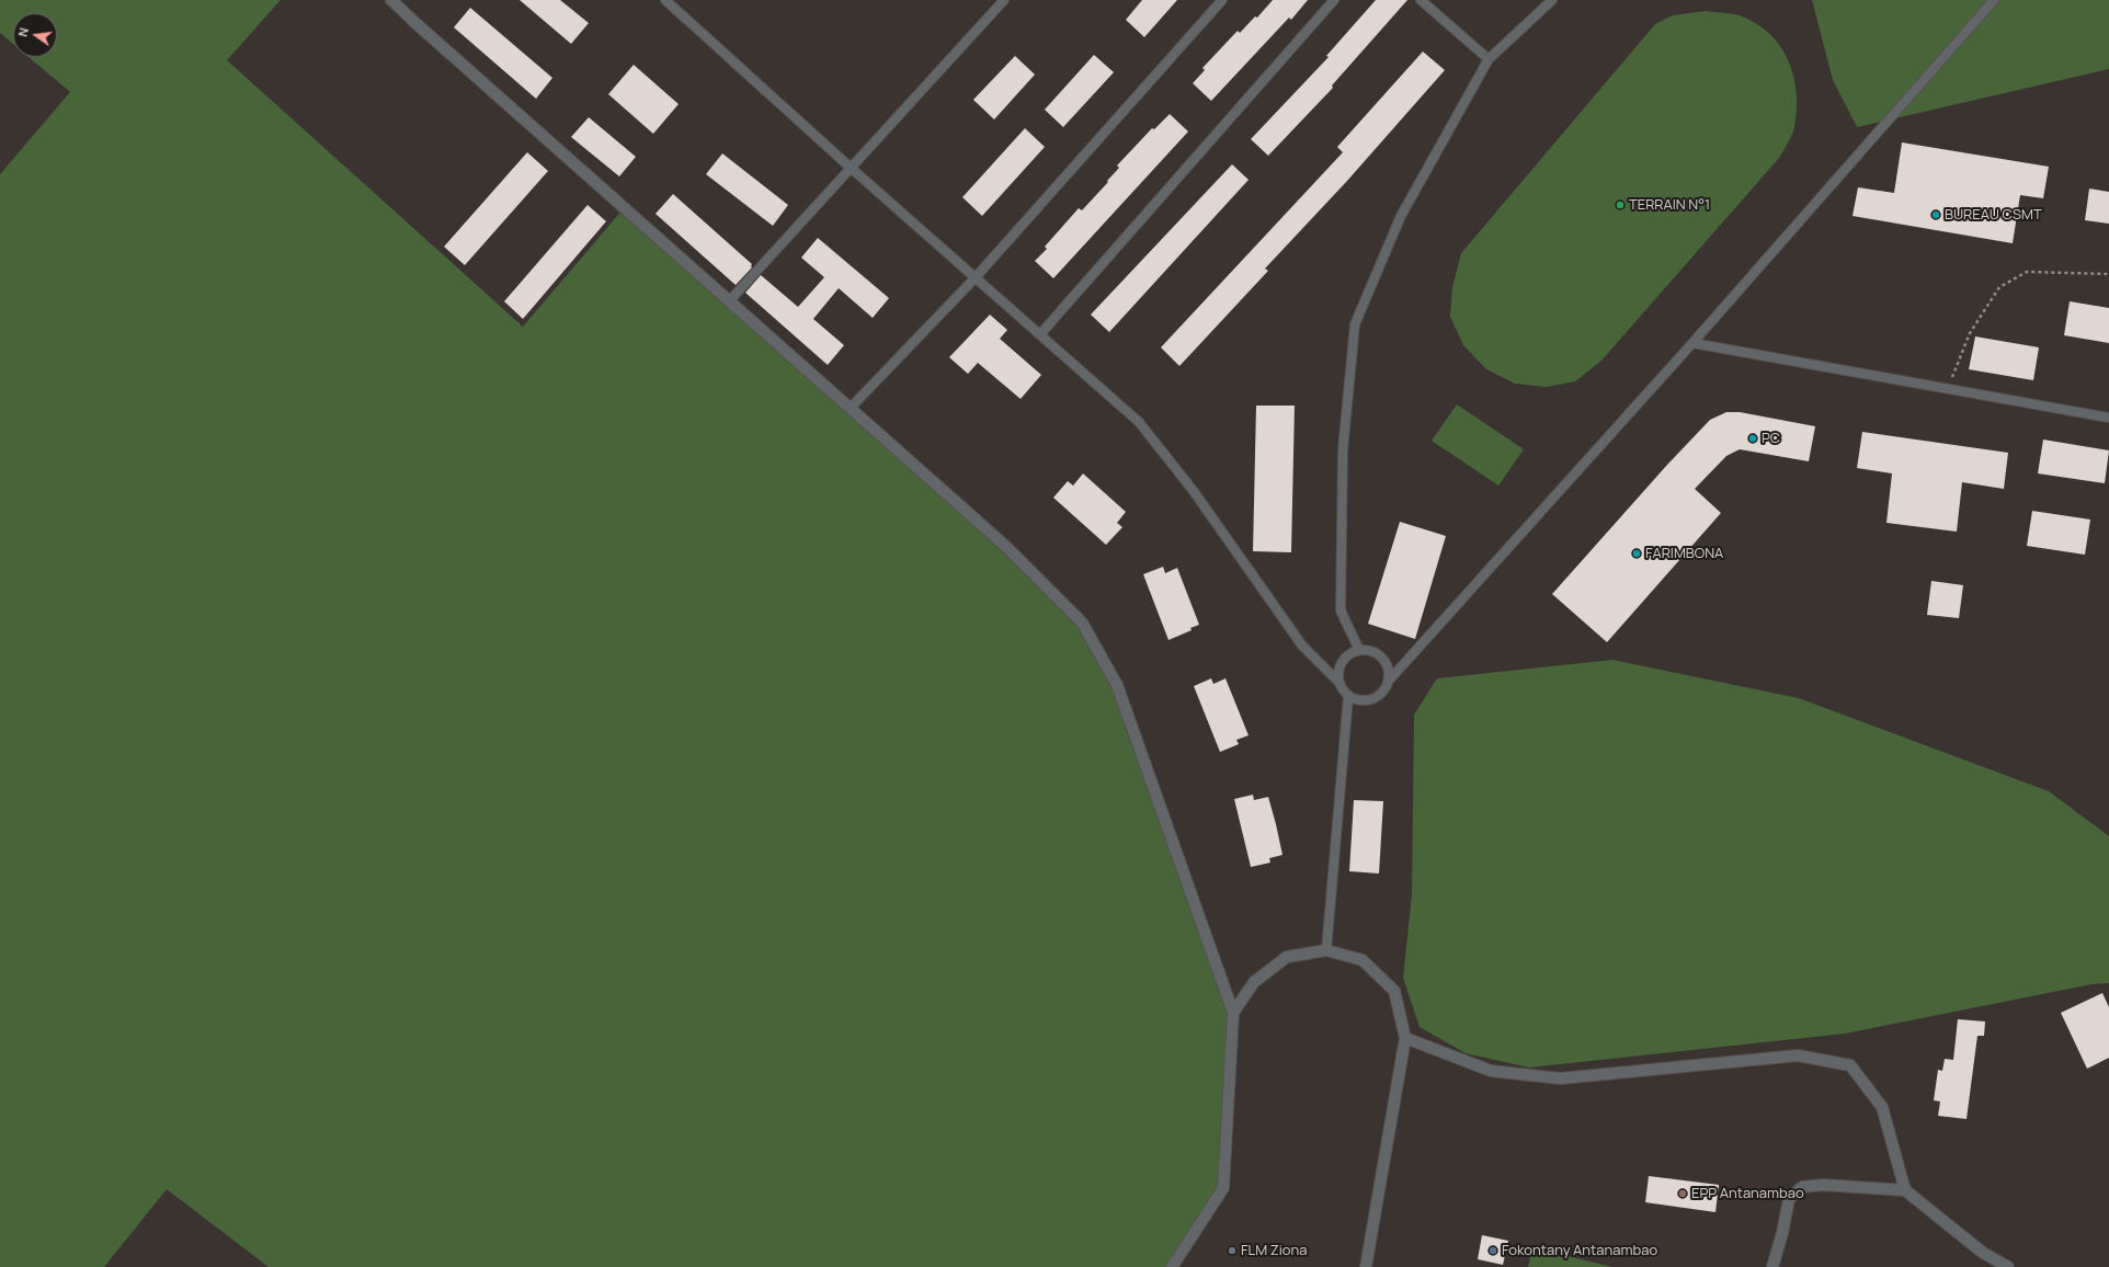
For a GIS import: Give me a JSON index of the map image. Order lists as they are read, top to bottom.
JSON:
{
  "places": [
    "TERRAIN N°1",
    "BUREAU CSMT",
    "PC",
    "FARIMBONA",
    "EPP Antanambao",
    "FLM Ziona",
    "Fokontany Antanambao"
  ],
  "north": "left"
}
